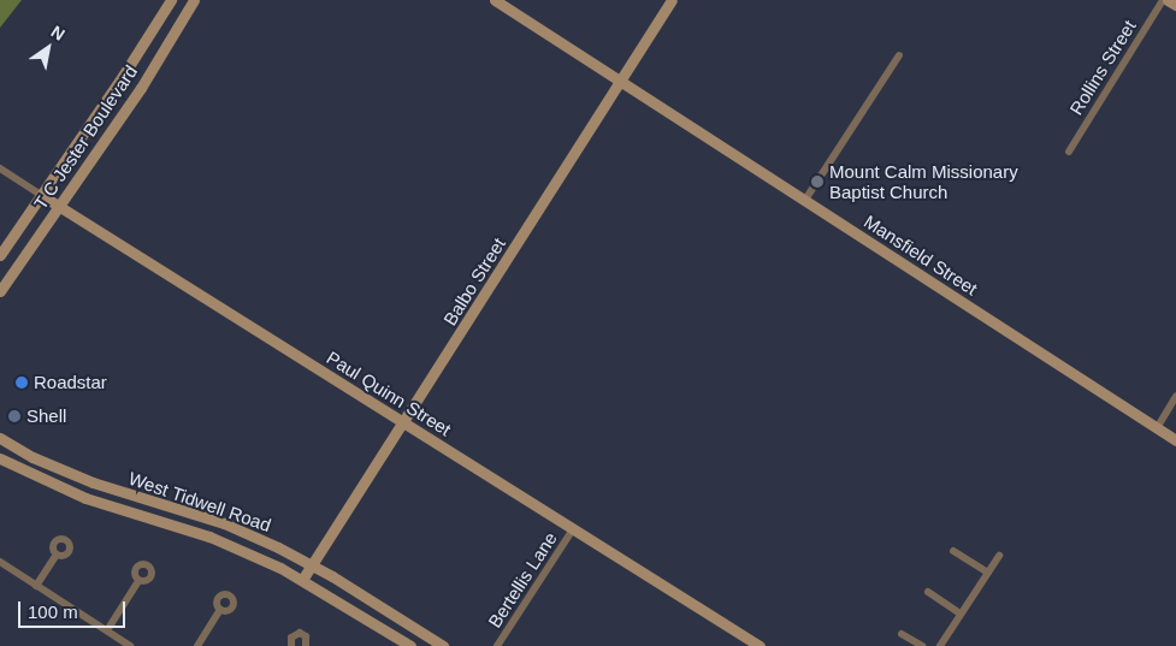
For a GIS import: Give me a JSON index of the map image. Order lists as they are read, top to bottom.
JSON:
{
  "streets": {
    "street": [
      "Rollins Street",
      "T C Jester Boulevard",
      "Mansfield Street",
      "Balbo Street",
      "Paul Quinn Street",
      "West Tidwell Road",
      "Bertellis Lane"
    ]
  },
  "crossings": [
    ["T C Jester Boulevard", "Paul Quinn Street"],
    ["Mansfield Street", "Balbo Street"],
    ["Balbo Street", "Paul Quinn Street"],
    ["Balbo Street", "West Tidwell Road"],
    ["Paul Quinn Street", "Bertellis Lane"]
  ],
  "places": ["Mount Calm Missionary Baptist Church", "Roadstar", "Shell"],
  "scale_bar": "100 m",
  "north": "top right"
}
